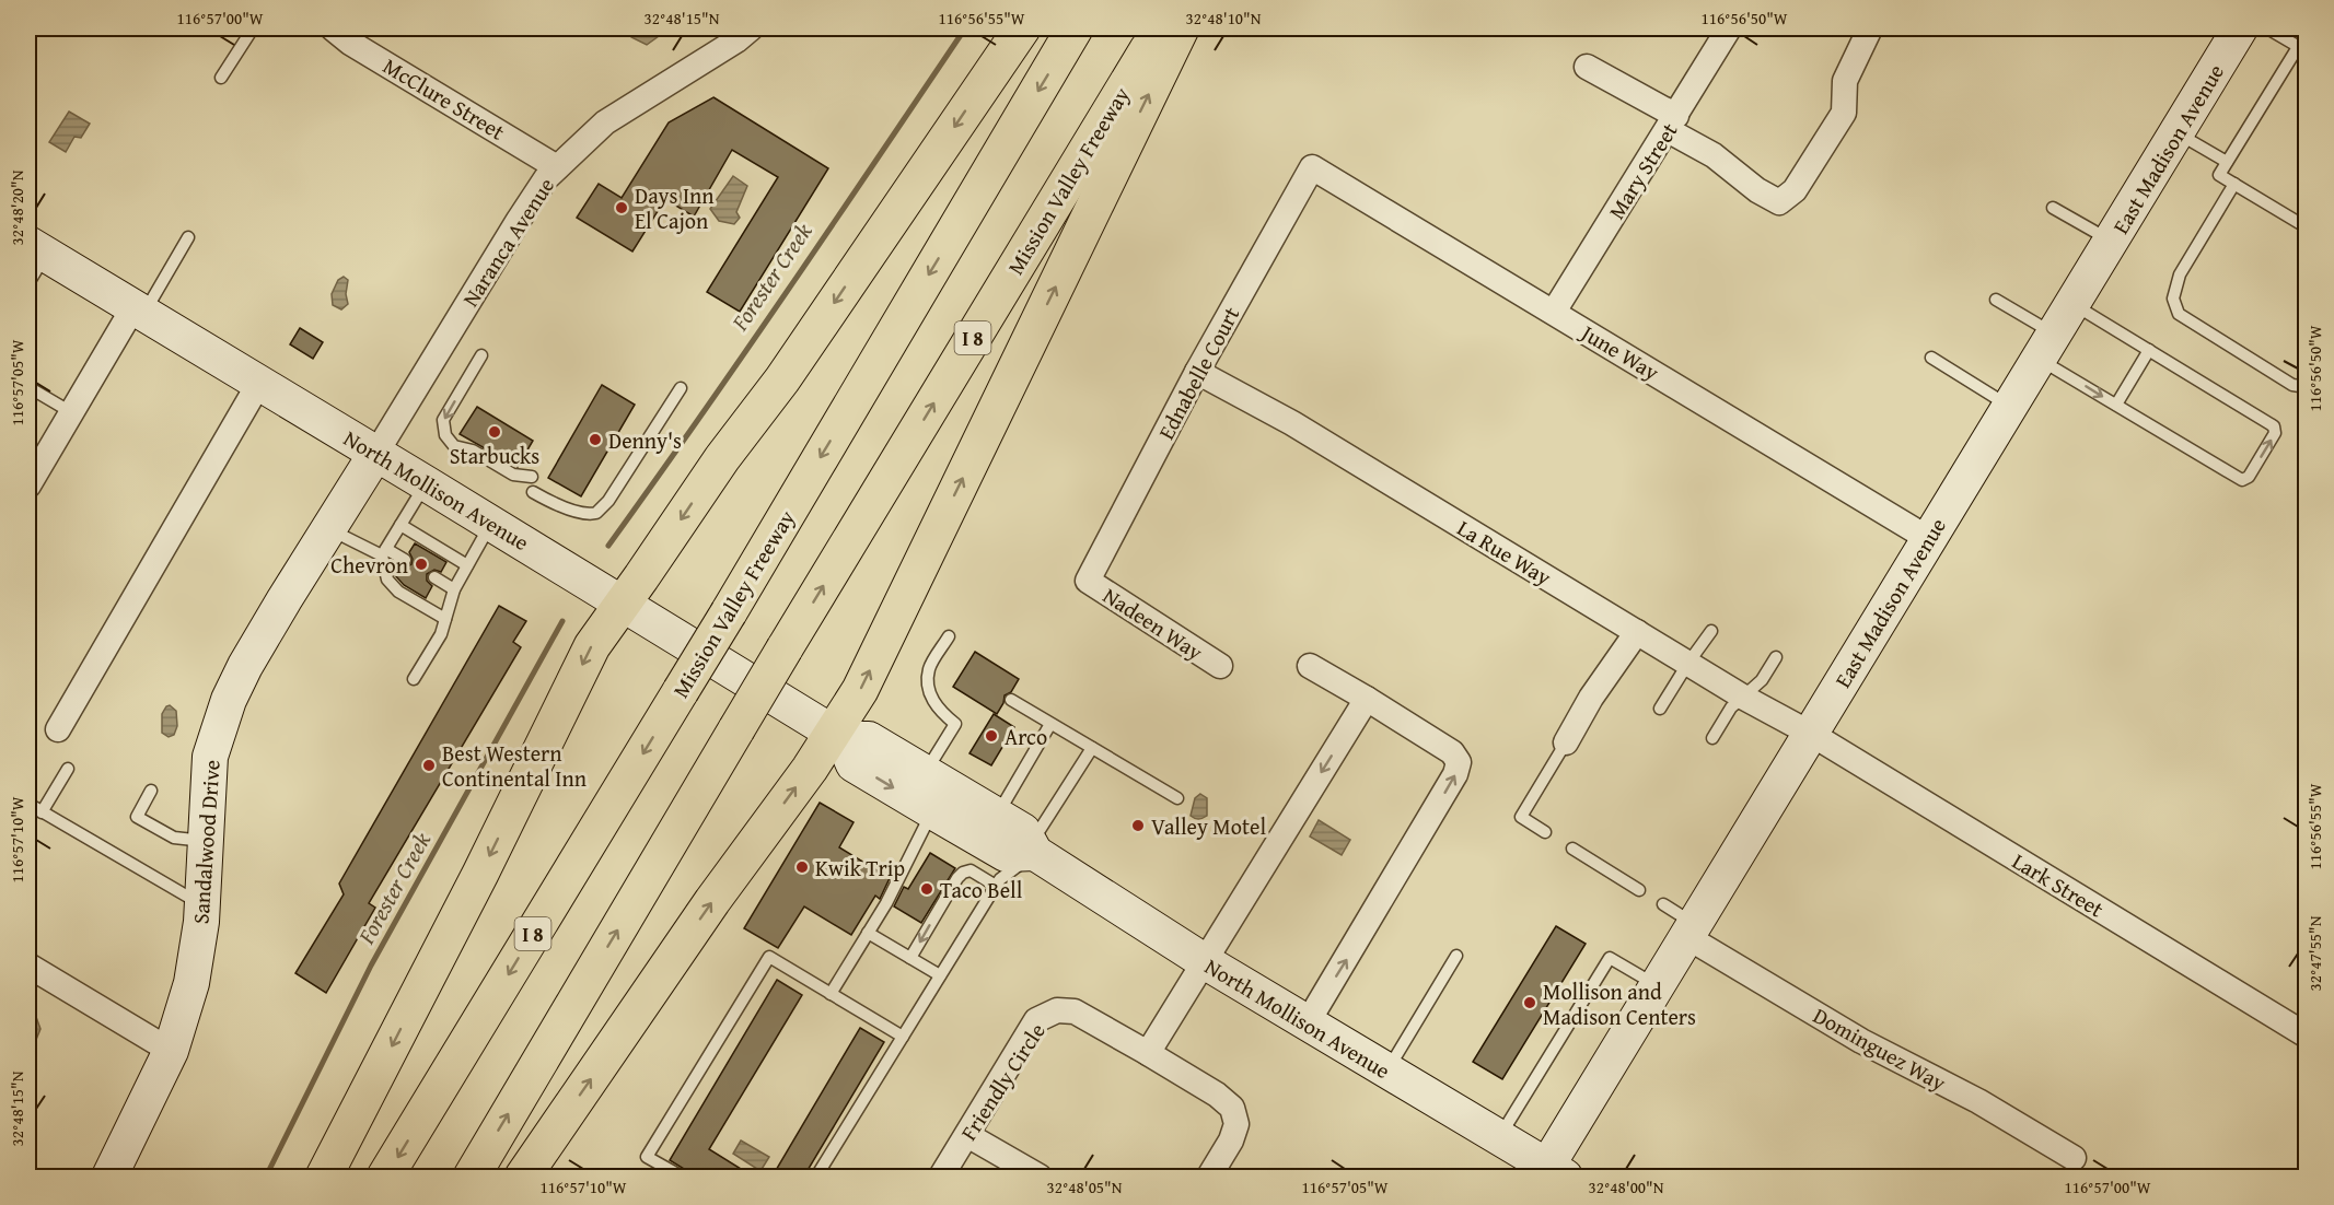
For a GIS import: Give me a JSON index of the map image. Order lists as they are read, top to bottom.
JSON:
{
  "streets": {
    "highway": ["Mission Valley Freeway", "I 8"],
    "street": [
      "McClure Street",
      "East Madison Avenue",
      "Mary Street",
      "Naranca Avenue",
      "June Way",
      "Ednabelle Court",
      "North Mollison Avenue",
      "La Rue Way",
      "Nadeen Way",
      "Sandalwood Drive",
      "Lark Street",
      "Dominguez Way",
      "Friendly Circle"
    ]
  },
  "crossings": [
    ["McClure Street", "Naranca Avenue"],
    ["East Madison Avenue", "June Way"],
    ["East Madison Avenue", "North Mollison Avenue"],
    ["East Madison Avenue", "La Rue Way"],
    ["East Madison Avenue", "Lark Street"],
    ["East Madison Avenue", "Dominguez Way"],
    ["Mary Street", "June Way"],
    ["Naranca Avenue", "North Mollison Avenue"],
    ["Naranca Avenue", "Sandalwood Drive"],
    ["June Way", "Ednabelle Court"],
    ["Ednabelle Court", "La Rue Way"],
    ["Ednabelle Court", "Nadeen Way"],
    ["North Mollison Avenue", "Sandalwood Drive"],
    ["La Rue Way", "Lark Street"]
  ],
  "water": ["Forester Creek"],
  "places": [
    "Days Inn El Cajon",
    "Starbucks",
    "Denny's",
    "Chevron",
    "Arco",
    "Best Western Continental Inn",
    "Valley Motel",
    "Kwik Trip",
    "Taco Bell",
    "Mollison and Madison Centers"
  ],
  "coordinates": [
    "116°57'00\"W",
    "32°48'15\"N",
    "116°56'55\"W",
    "32°48'10\"N",
    "116°56'50\"W",
    "32°48'20\"N",
    "116°57'05\"W",
    "116°57'10\"W",
    "32°47'55\"N",
    "32°48'05\"N",
    "32°48'00\"N"
  ]
}
